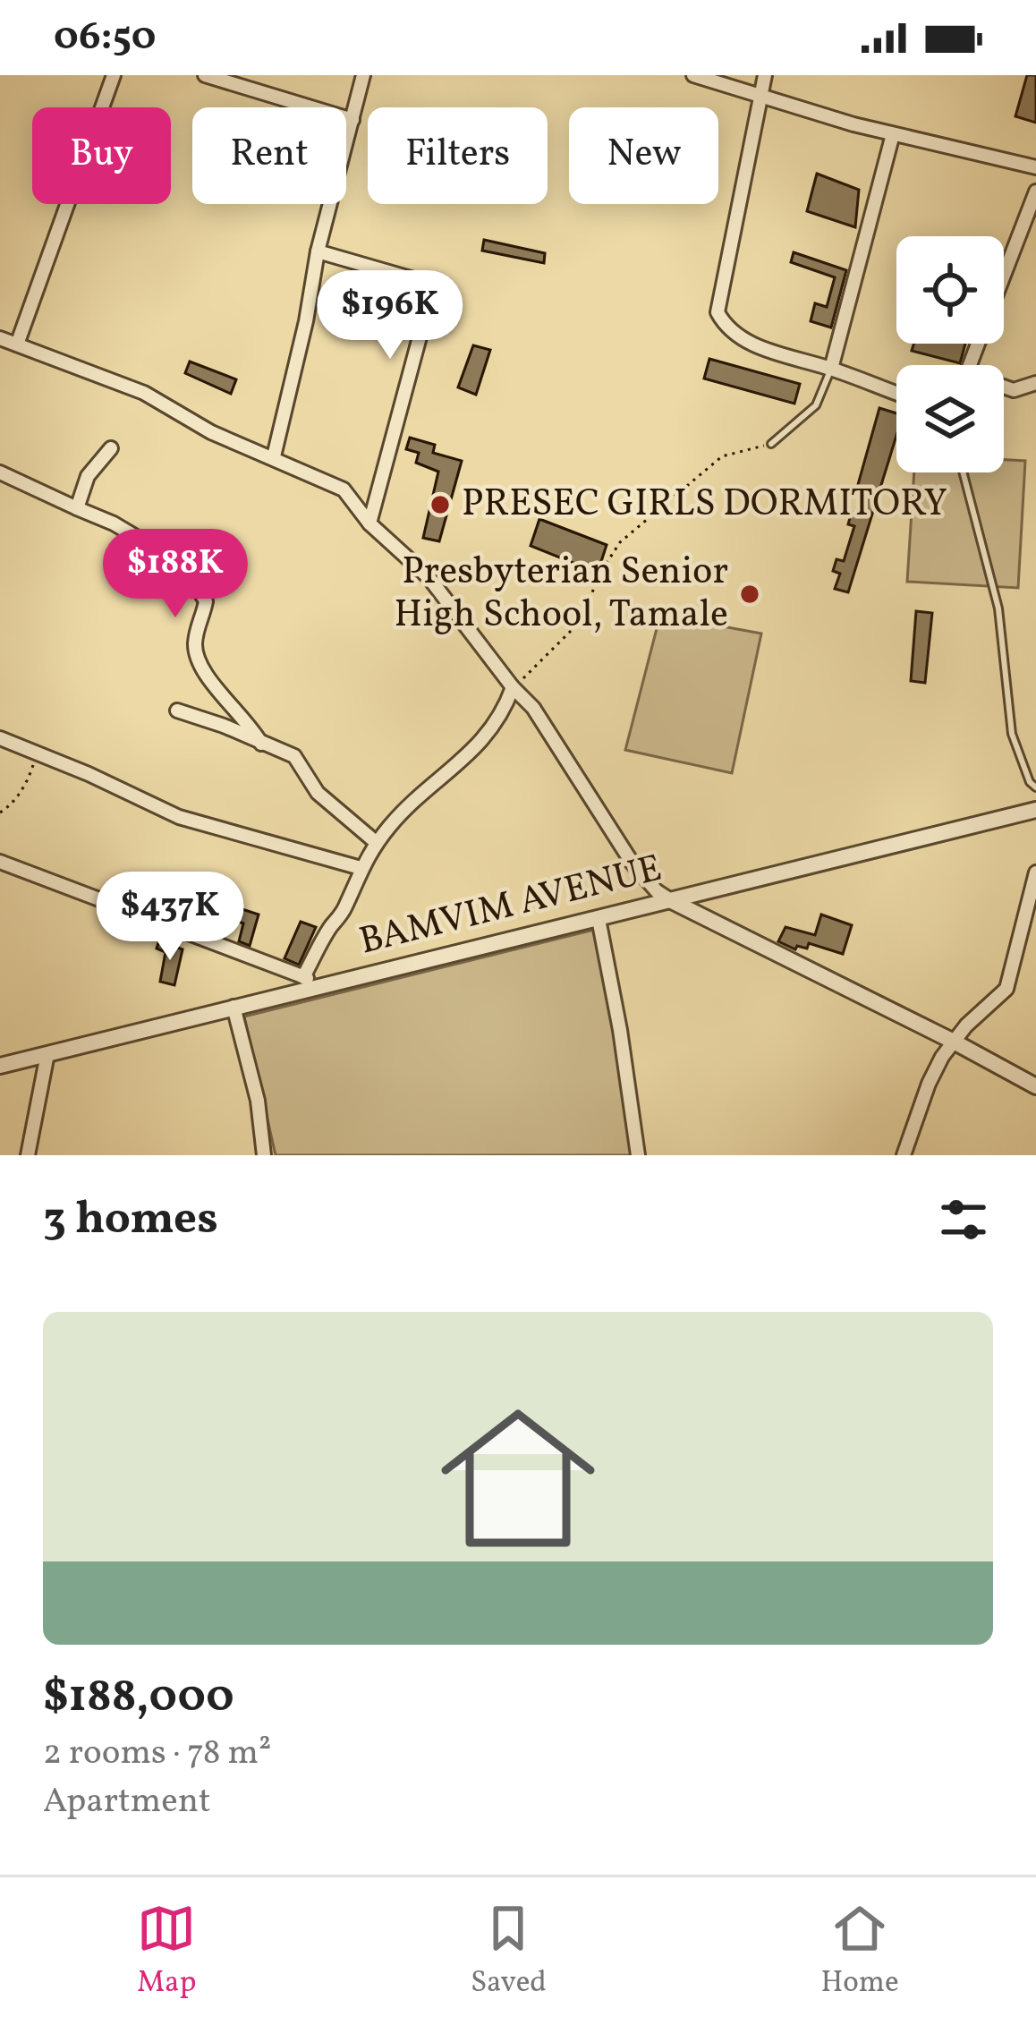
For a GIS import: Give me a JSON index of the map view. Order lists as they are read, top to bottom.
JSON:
{
  "streets": {
    "street": ["BAMVIM AVENUE"]
  },
  "places": ["PRESEC GIRLS DORMITORY", "Presbyterian Senior High School, Tamale"],
  "page": {
    "status": "06:50",
    "chip": [
      "Buy",
      "Rent",
      "Filters",
      "New"
    ],
    "price": ["$196K", "$188K", "$437K"],
    "heading": "3 homes",
    "list": [
      {
        "name": "$188,000",
        "note": "2 rooms · 78 m² · Apartment"
      }
    ],
    "tabs": ["Map", "Saved", "Home"]
  }
}
